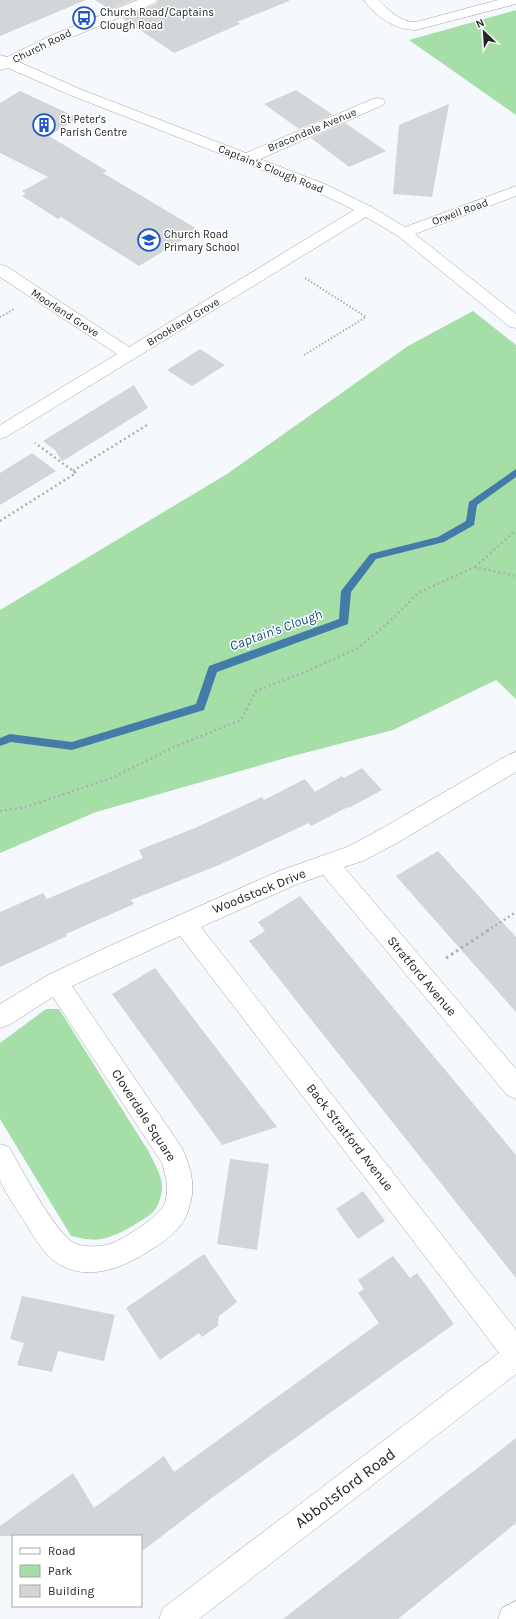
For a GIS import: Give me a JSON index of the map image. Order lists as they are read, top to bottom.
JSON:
{
  "streets": {
    "street": [
      "Church Road",
      "Bracondale Avenue",
      "Captain's Clough Road",
      "Orwell Road",
      "Moorland Grove",
      "Brookland Grove",
      "Woodstock Drive",
      "Stratford Avenue",
      "Cloverdale Square",
      "Back Stratford Avenue",
      "Abbotsford Road"
    ]
  },
  "crossings": [
    ["Church Road", "Captain's Clough Road"],
    ["Bracondale Avenue", "Captain's Clough Road"],
    ["Captain's Clough Road", "Orwell Road"],
    ["Captain's Clough Road", "Brookland Grove"],
    ["Moorland Grove", "Brookland Grove"],
    ["Woodstock Drive", "Stratford Avenue"],
    ["Woodstock Drive", "Cloverdale Square"],
    ["Woodstock Drive", "Back Stratford Avenue"]
  ],
  "water": ["Captain's Clough"],
  "places": {
    "bus stop": ["Church Road/Captains Clough Road"],
    "building": ["St Peter's Parish Centre"],
    "school or university": ["Church Road Primary School"]
  },
  "legend": ["Road", "Park", "Building"],
  "north": "top left"
}
